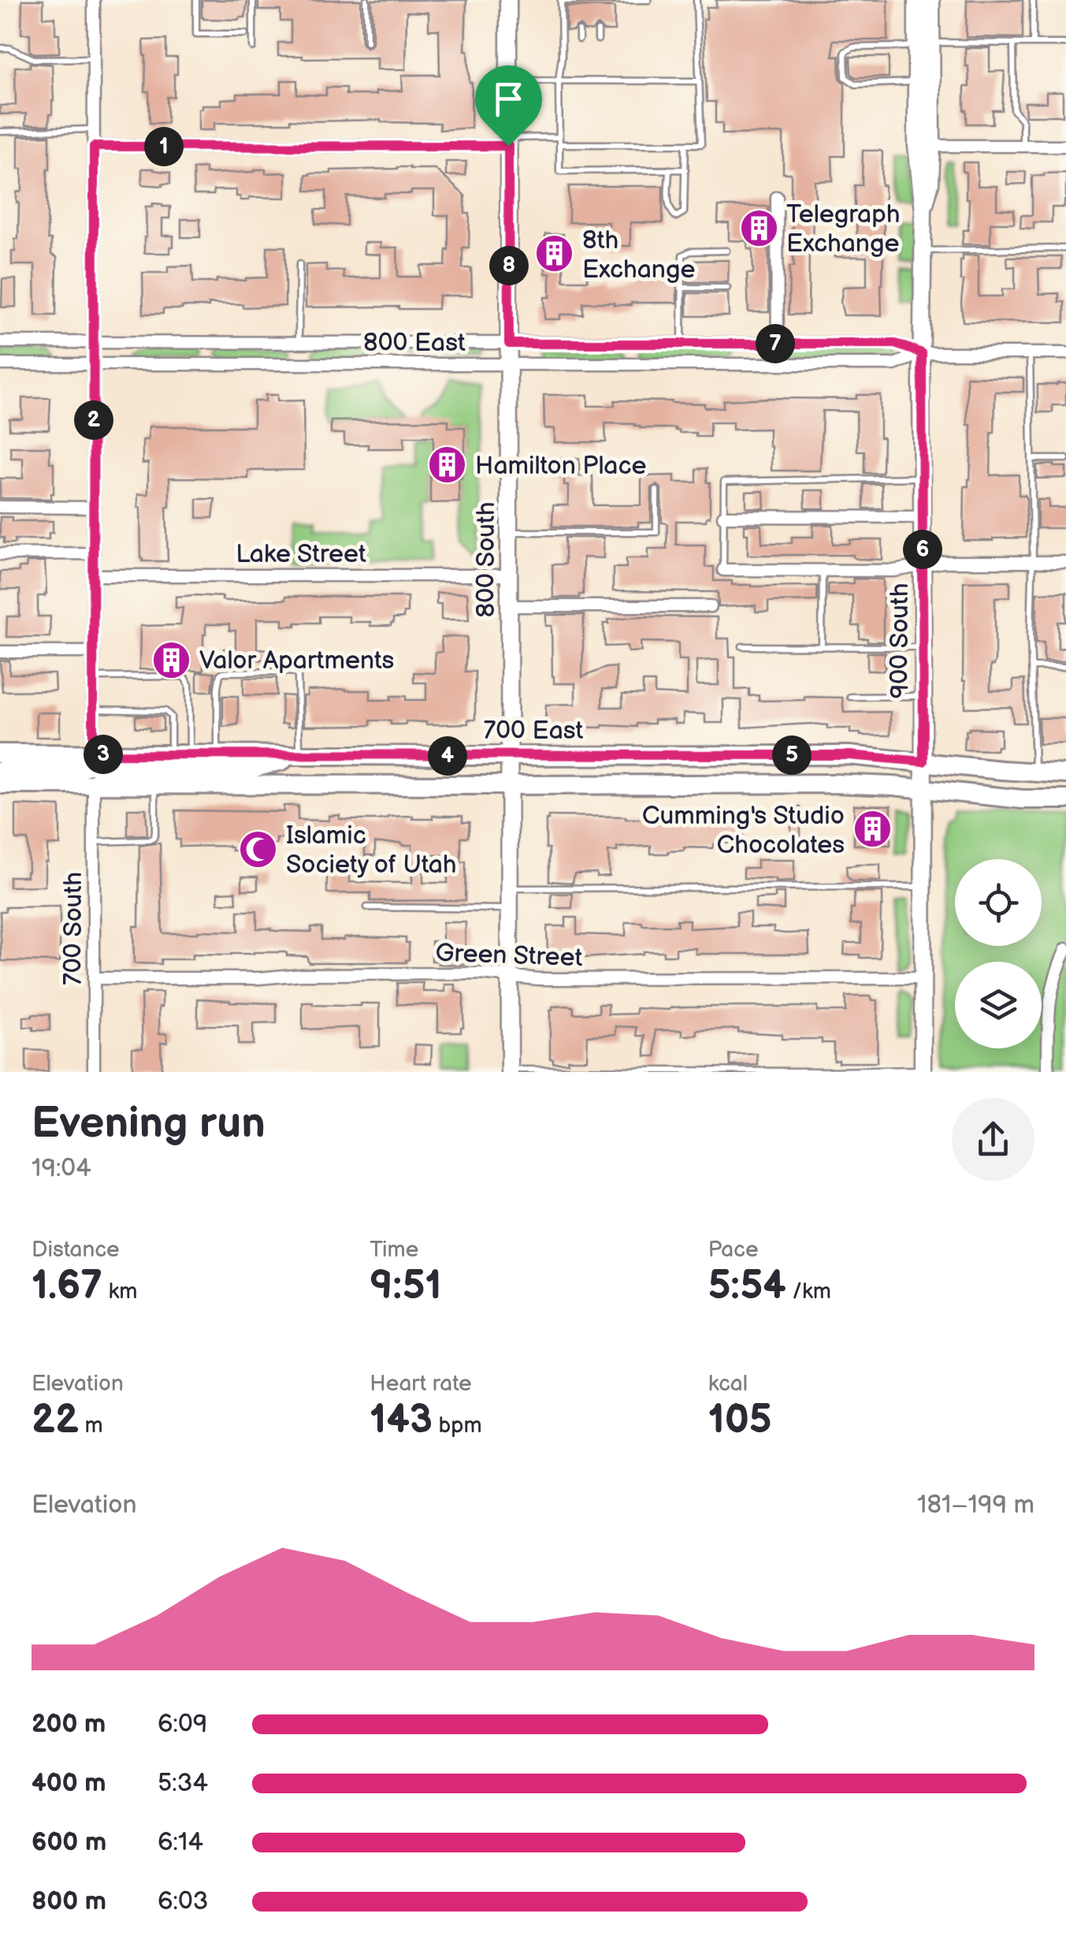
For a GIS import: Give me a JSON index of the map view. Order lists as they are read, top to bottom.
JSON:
{
  "streets": {
    "main road": ["700 East"],
    "street": [
      "800 East",
      "Lake Street",
      "800 South",
      "900 South",
      "700 South",
      "Green Street"
    ]
  },
  "crossings": [
    ["800 East", "800 South"],
    ["800 East", "900 South"],
    ["Lake Street", "800 South"],
    ["800 South", "700 East"],
    ["800 South", "Green Street"],
    ["900 South", "700 East"],
    ["900 South", "Green Street"],
    ["700 South", "Green Street"]
  ],
  "places": {
    "building": [
      "Telegraph Exchange",
      "8th Exchange",
      "Hamilton Place",
      "Valor Apartments",
      "Cumming's Studio Chocolates"
    ],
    "mosque": ["Islamic Society of Utah"]
  },
  "page": {
    "pins": [
      "1",
      "8",
      "7",
      "2",
      "6",
      "3",
      "5",
      "4"
    ],
    "heading": ["Evening run", "19:04"],
    "stats": [
      ["Distance", "1.67 km"],
      ["Time", "9:51"],
      ["Pace", "5:54 /km"],
      ["Elevation", "22 m"],
      ["Heart rate", "143 bpm"],
      ["kcal", "105"]
    ],
    "chart": ["Elevation", "181–199 m"],
    "list": [
      {
        "name": "200 m",
        "note": "6:09"
      },
      {
        "name": "400 m",
        "note": "5:34"
      },
      {
        "name": "600 m",
        "note": "6:14"
      },
      {
        "name": "800 m",
        "note": "6:03"
      }
    ]
  }
}
